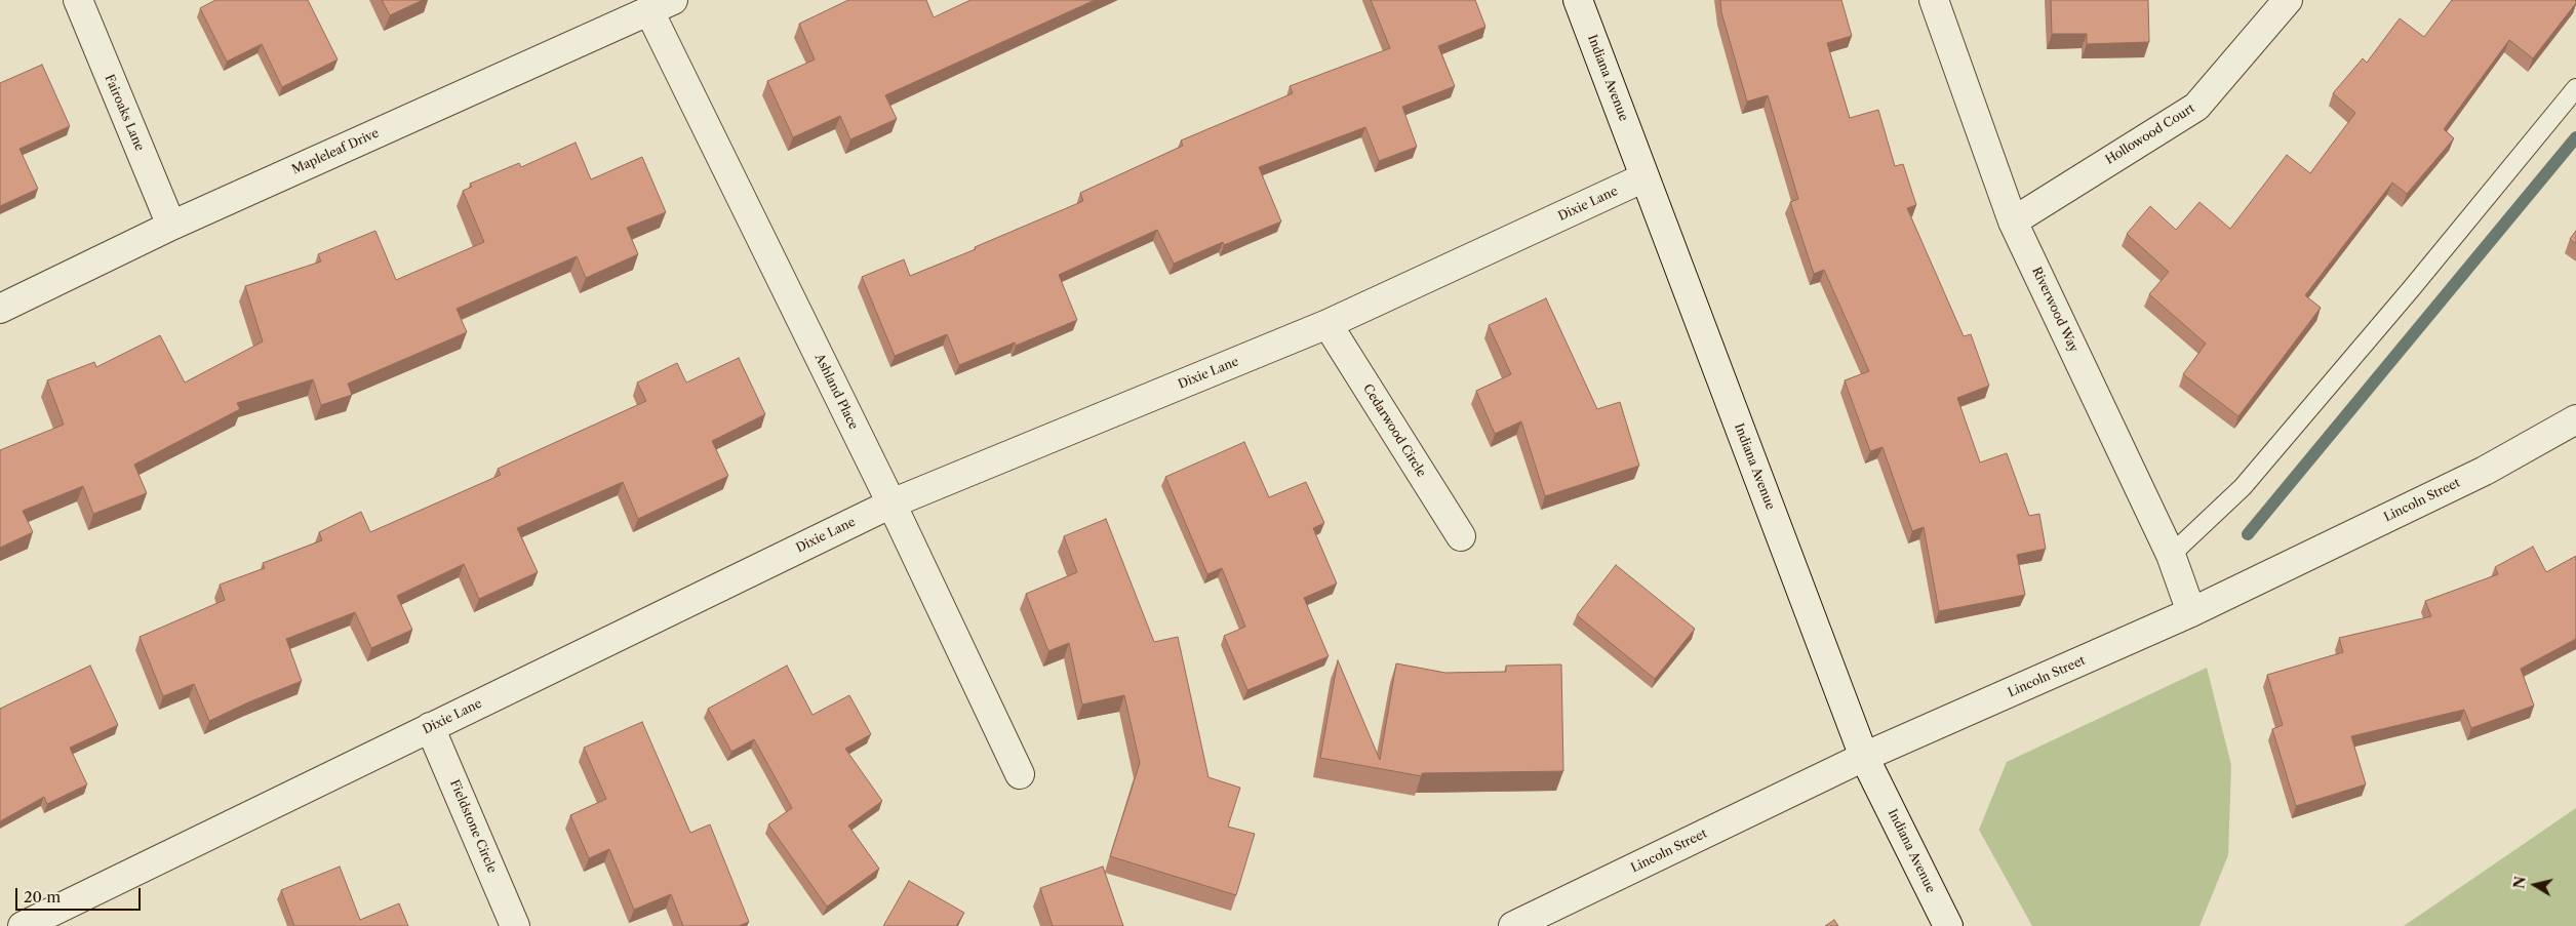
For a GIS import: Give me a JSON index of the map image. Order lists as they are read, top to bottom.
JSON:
{
  "streets": {
    "street": [
      "Indiana Avenue",
      "Fairoaks Lane",
      "Hollowood Court",
      "Mapleleaf Drive",
      "Dixie Lane",
      "Riverwood Way",
      "Ashland Place",
      "Cedarwood Circle",
      "Lincoln Street",
      "Fieldstone Circle"
    ]
  },
  "crossings": [
    ["Indiana Avenue", "Dixie Lane"],
    ["Indiana Avenue", "Lincoln Street"],
    ["Fairoaks Lane", "Mapleleaf Drive"],
    ["Hollowood Court", "Riverwood Way"],
    ["Mapleleaf Drive", "Ashland Place"],
    ["Dixie Lane", "Ashland Place"],
    ["Dixie Lane", "Cedarwood Circle"],
    ["Dixie Lane", "Fieldstone Circle"],
    ["Riverwood Way", "Lincoln Street"]
  ],
  "scale_bar": "20 m",
  "north": "left"
}
